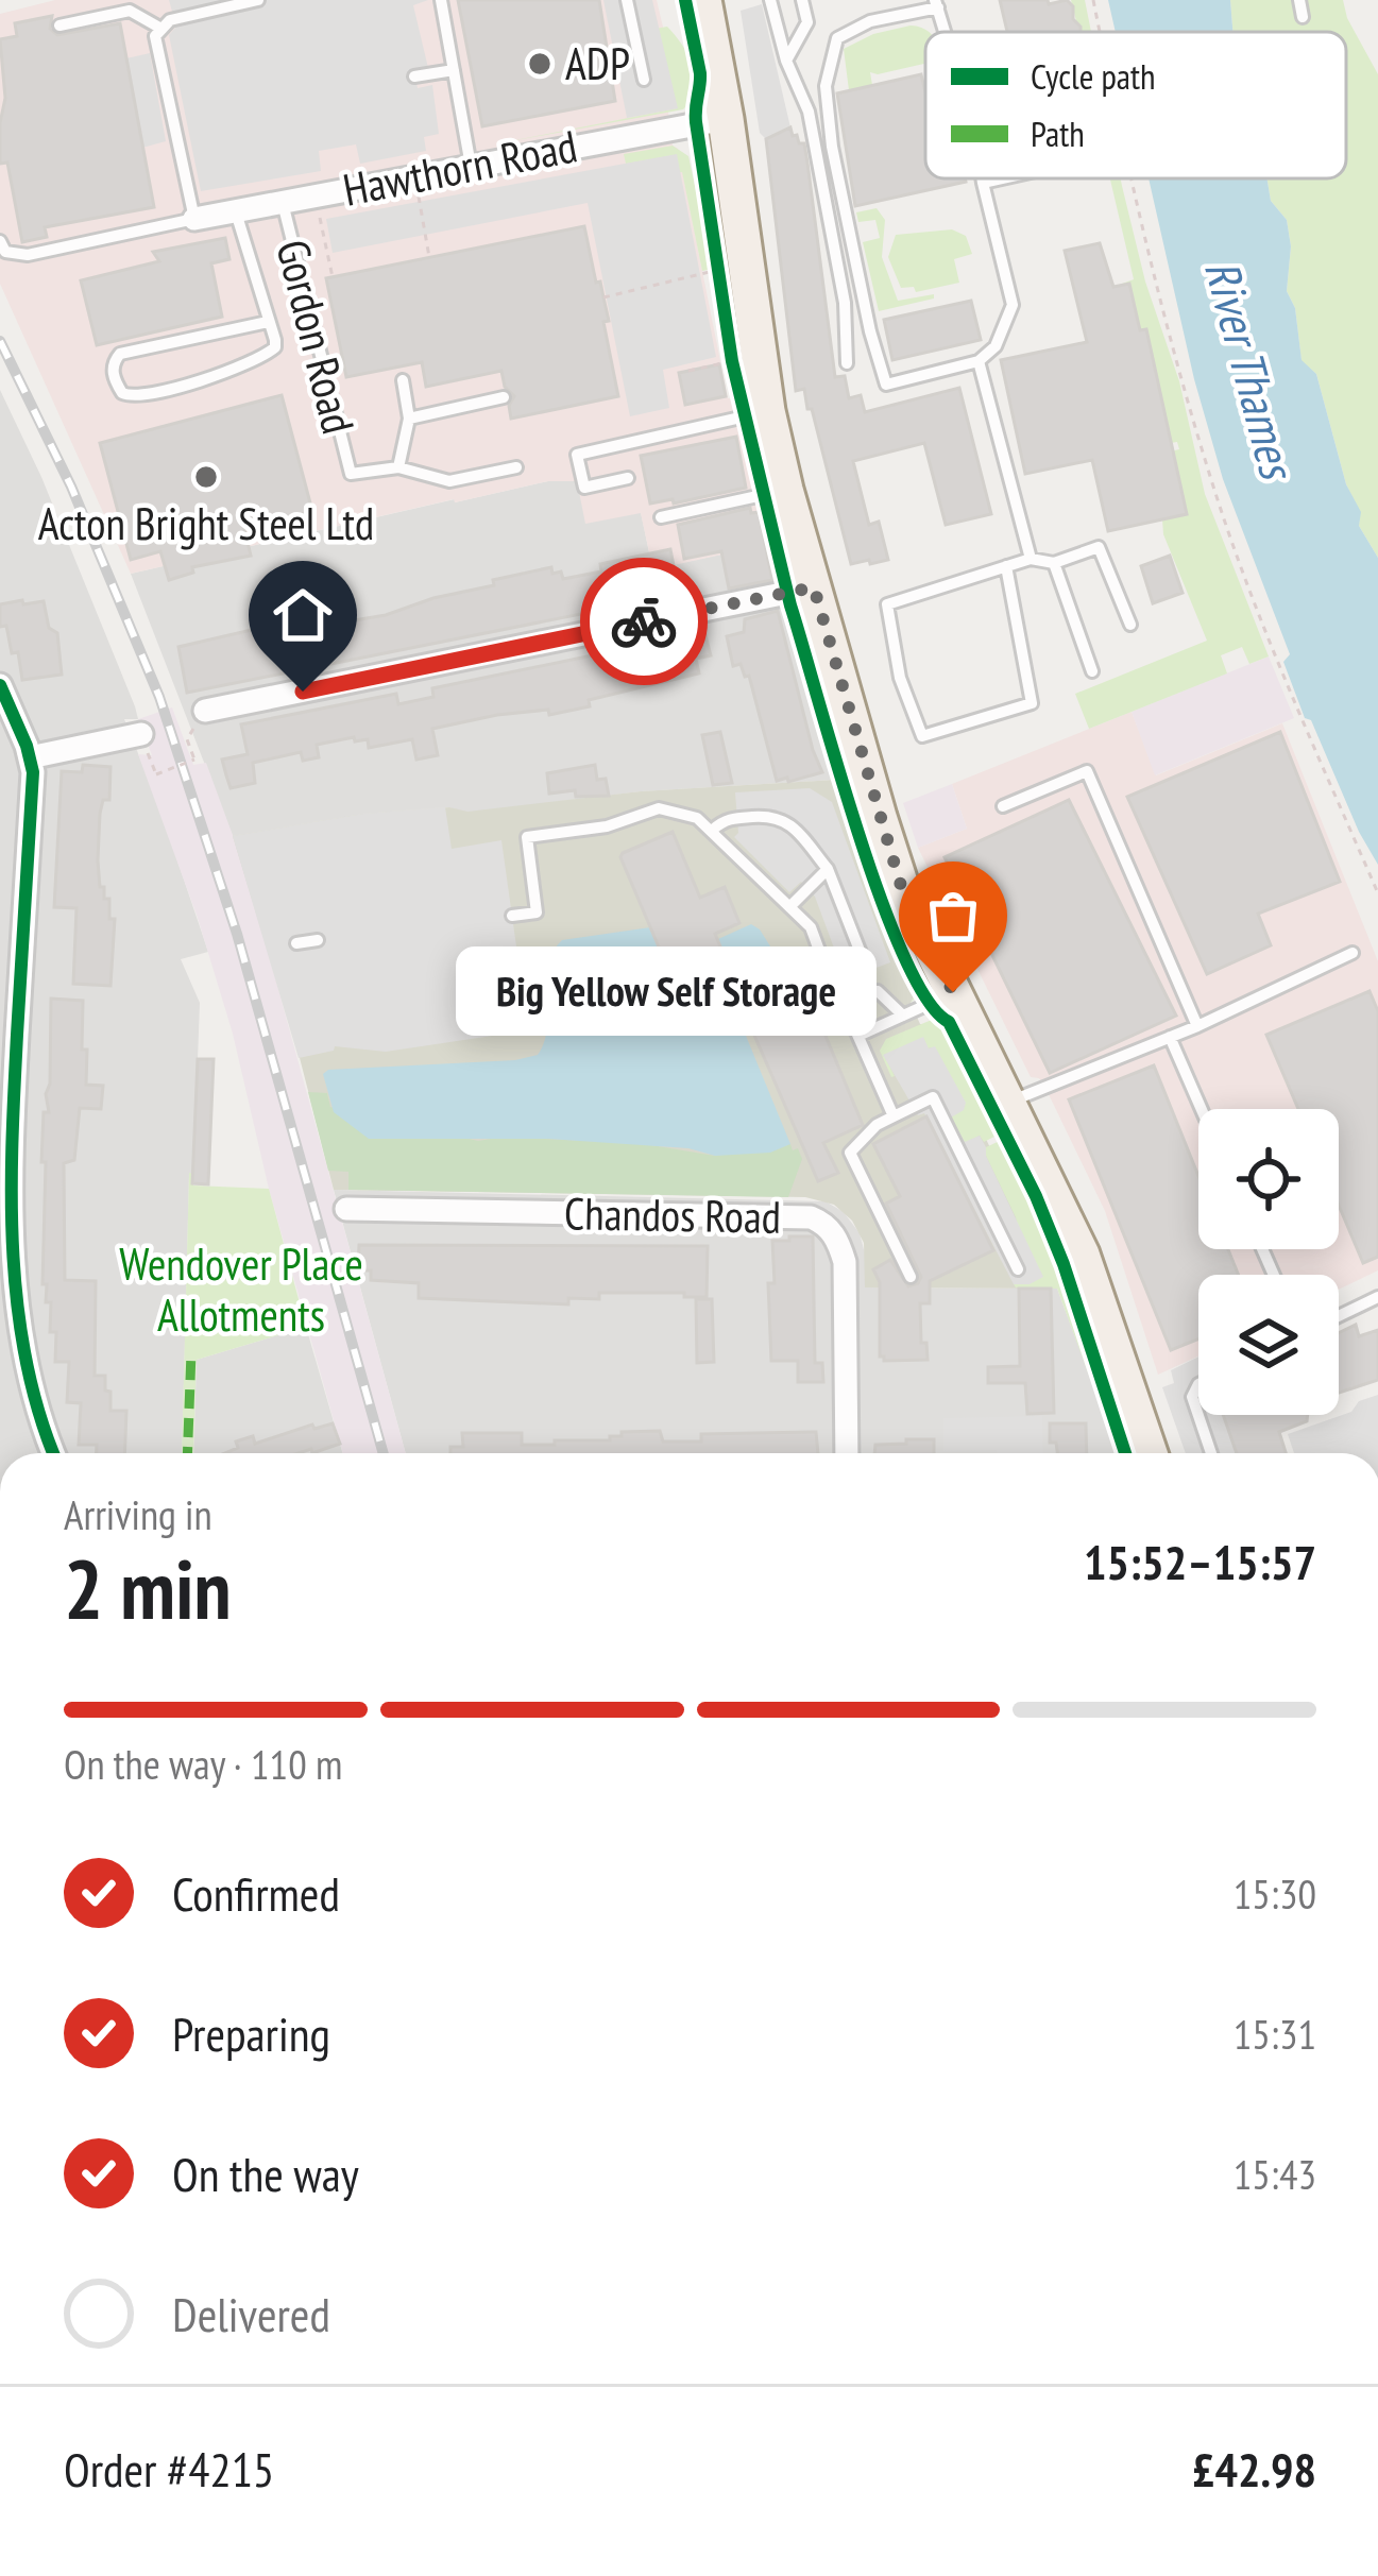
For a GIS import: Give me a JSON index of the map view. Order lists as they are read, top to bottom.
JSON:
{
  "streets": {
    "street": ["Hawthorn Road", "Chandos Road"],
    "lane": ["Gordon Road"]
  },
  "crossings": [
    ["Hawthorn Road", "Gordon Road"]
  ],
  "water": ["River Thames"],
  "parks": ["Wendover Place Allotments"],
  "places": ["ADP", "Acton Bright Steel Ltd", "Big Yellow Self Storage"],
  "legend": ["Cycle path", "Path"],
  "page": {
    "bubble": "Big Yellow Self Storage",
    "heading": ["2 min", "Arriving in", "15:52–15:57"],
    "panel": ["Order #4215", "£42.98"],
    "bar": "On the way · 110 m",
    "list": [
      ["Confirmed", "15:30"],
      ["Preparing", "15:31"],
      ["On the way", "15:43"],
      "Delivered"
    ]
  }
}
